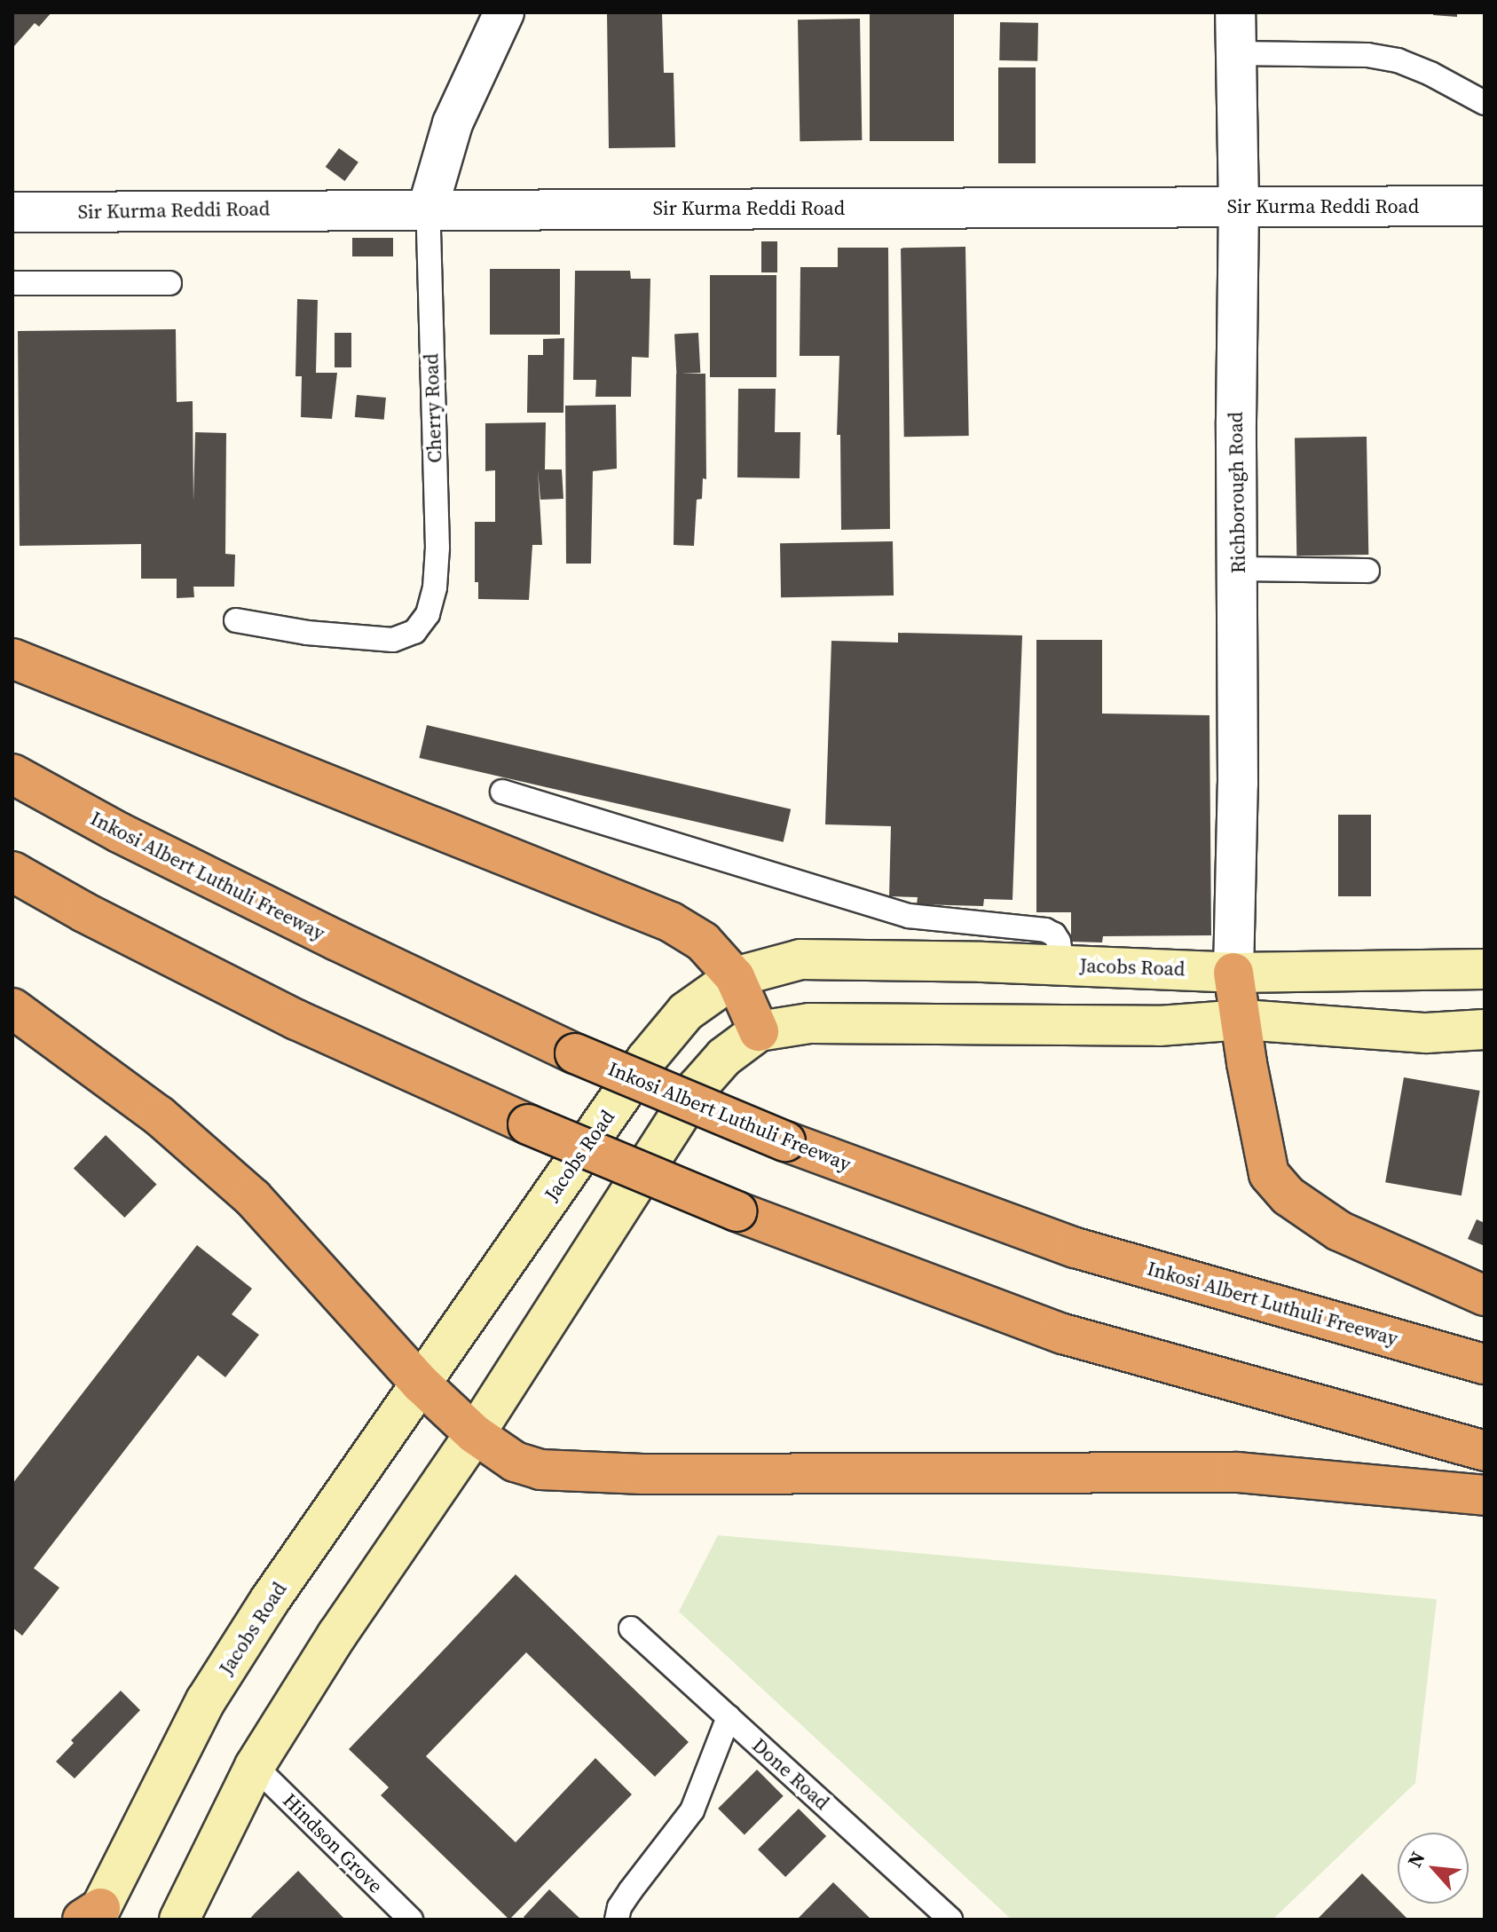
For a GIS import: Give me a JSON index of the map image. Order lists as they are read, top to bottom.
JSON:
{
  "streets": {
    "highway": ["Inkosi Albert Luthuli Freeway"],
    "street": [
      "Sir Kurma Reddi Road",
      "Cherry Road",
      "Richborough Road",
      "Jacobs Road"
    ],
    "lane": ["Done Road", "Hindson Grove"]
  },
  "crossings": [
    ["Sir Kurma Reddi Road", "Cherry Road"],
    ["Sir Kurma Reddi Road", "Richborough Road"],
    ["Richborough Road", "Jacobs Road"]
  ],
  "north": "top left"
}
